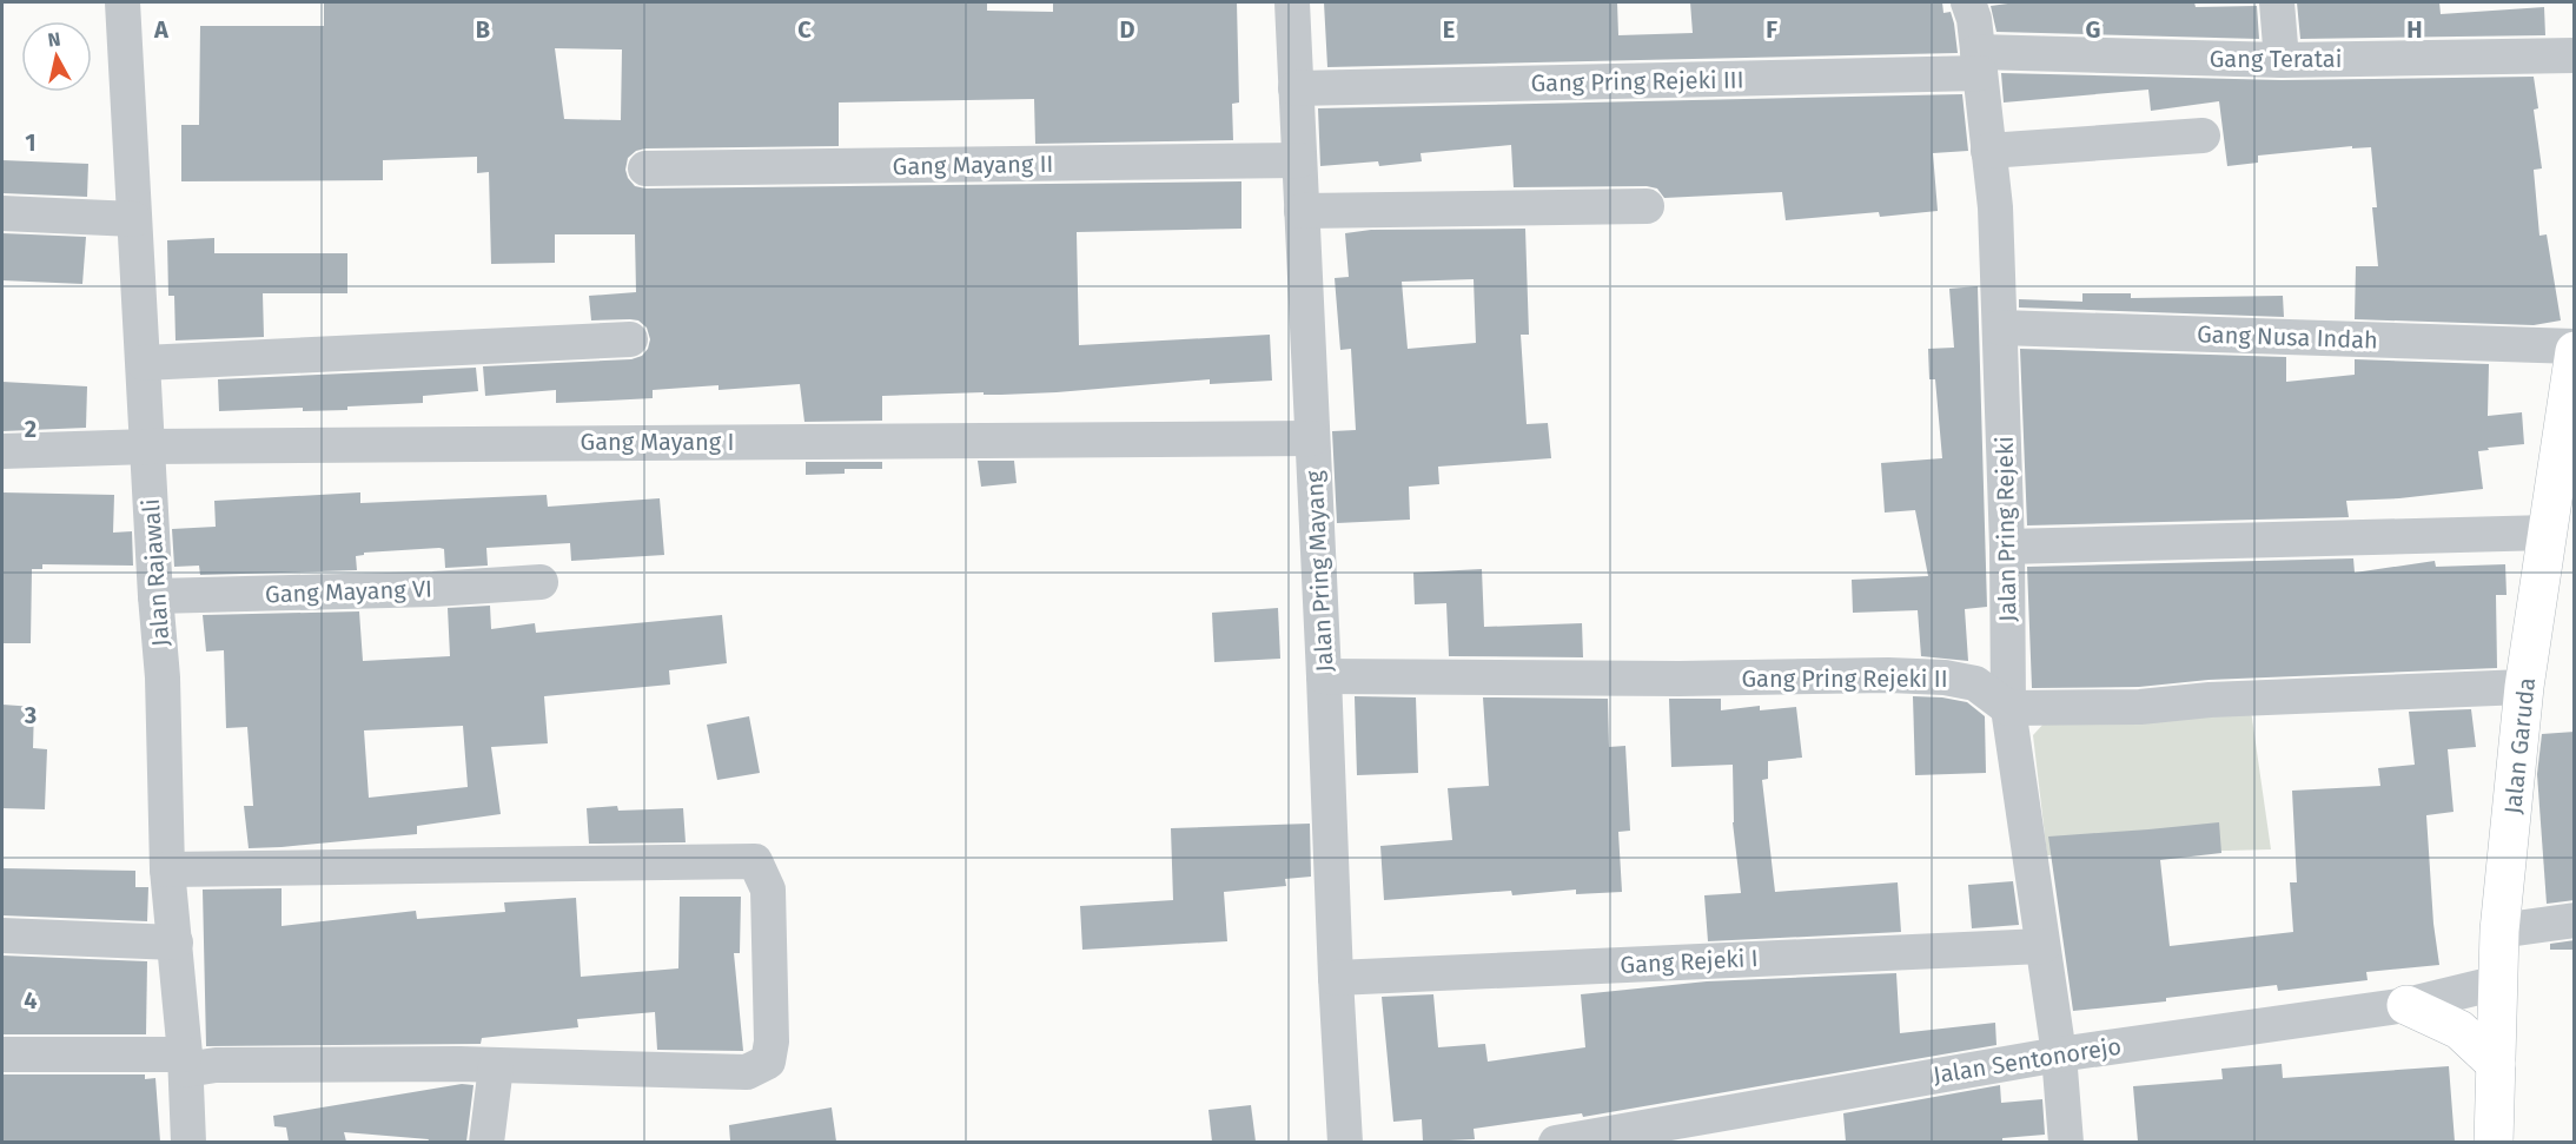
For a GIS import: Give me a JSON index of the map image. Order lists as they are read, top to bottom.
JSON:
{
  "streets": {
    "street": [
      "Gang Teratai",
      "Gang Pring Rejeki III",
      "Gang Mayang II",
      "Gang Nusa Indah",
      "Gang Mayang I",
      "Jalan Pring Rejeki",
      "Jalan Pring Mayang",
      "Jalan Rajawali",
      "Gang Mayang VI",
      "Gang Pring Rejeki II",
      "Jalan Garuda",
      "Gang Rejeki I",
      "Jalan Sentonorejo"
    ]
  },
  "crossings": [
    ["Gang Teratai", "Gang Pring Rejeki III"],
    ["Gang Teratai", "Jalan Pring Rejeki"],
    ["Gang Pring Rejeki III", "Jalan Pring Rejeki"],
    ["Gang Pring Rejeki III", "Jalan Pring Mayang"],
    ["Gang Mayang II", "Jalan Pring Mayang"],
    ["Gang Nusa Indah", "Jalan Pring Rejeki"],
    ["Gang Nusa Indah", "Jalan Garuda"],
    ["Gang Mayang I", "Jalan Pring Mayang"],
    ["Gang Mayang I", "Jalan Rajawali"],
    ["Jalan Pring Rejeki", "Gang Pring Rejeki II"],
    ["Jalan Pring Rejeki", "Gang Rejeki I"],
    ["Jalan Pring Rejeki", "Jalan Sentonorejo"],
    ["Jalan Pring Mayang", "Gang Pring Rejeki II"],
    ["Jalan Pring Mayang", "Gang Rejeki I"],
    ["Jalan Rajawali", "Gang Mayang VI"],
    ["Jalan Garuda", "Jalan Sentonorejo"]
  ],
  "north": "top",
  "grid": {
    "columns": [
      "A",
      "B",
      "C",
      "D",
      "E",
      "F",
      "G",
      "H"
    ],
    "rows": [
      "1",
      "2",
      "3",
      "4"
    ]
  }
}
